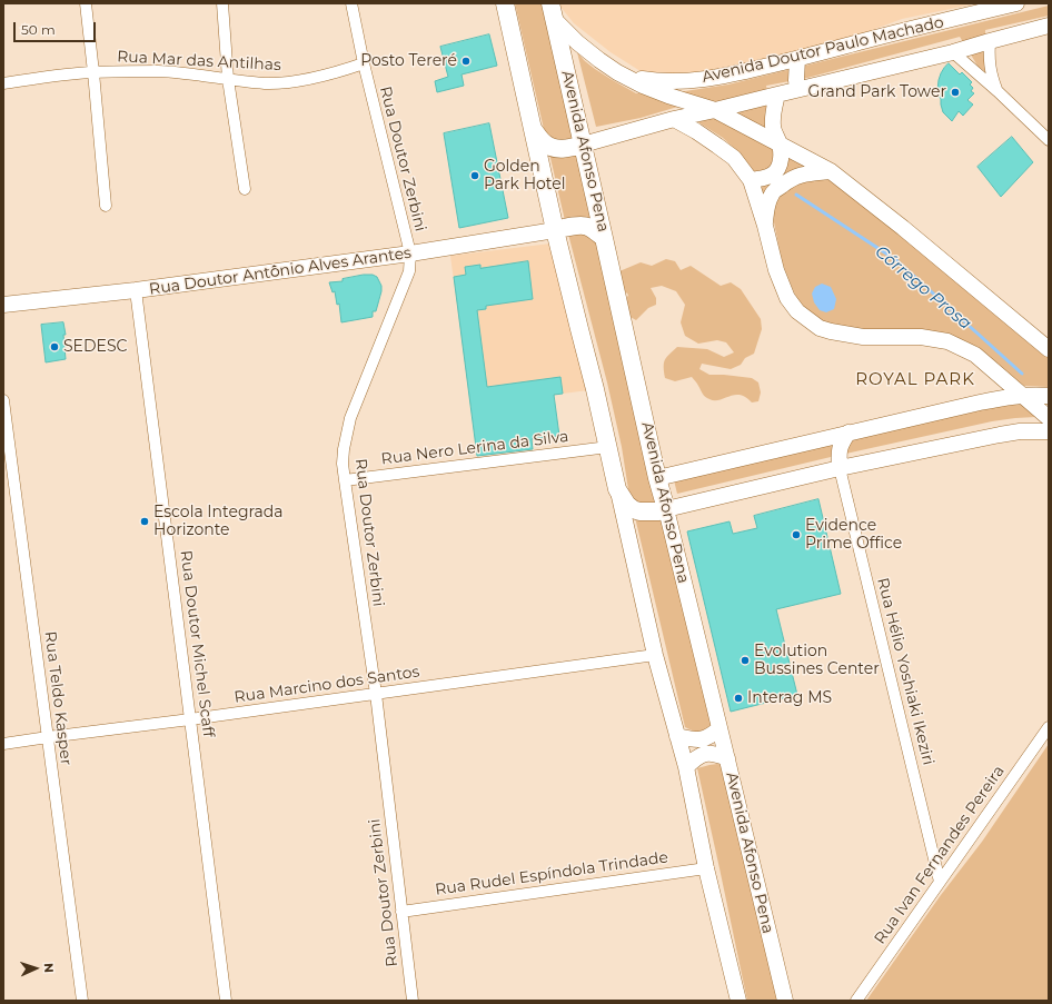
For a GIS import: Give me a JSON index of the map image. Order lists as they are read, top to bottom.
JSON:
{
  "streets": {
    "main road": ["Avenida Doutor Paulo Machado", "Avenida Afonso Pena", "Rua Doutor Antônio Alves Arantes"],
    "street": [
      "Rua Mar das Antilhas",
      "Rua Doutor Zerbini",
      "Rua Nero Lerina da Silva",
      "Rua Doutor Michel Scaff",
      "Rua Hélio Yoshiaki Ikeziri",
      "Rua Marcino dos Santos",
      "Rua Teldo Kasper",
      "Rua Ivan Fernandes Pereira",
      "Rua Rudel Espíndola Trindade"
    ]
  },
  "crossings": [
    ["Avenida Doutor Paulo Machado", "Avenida Afonso Pena"],
    ["Rua Mar das Antilhas", "Rua Doutor Zerbini"],
    ["Rua Doutor Zerbini", "Rua Doutor Antônio Alves Arantes"],
    ["Rua Doutor Zerbini", "Rua Nero Lerina da Silva"],
    ["Rua Doutor Zerbini", "Rua Marcino dos Santos"],
    ["Rua Doutor Zerbini", "Rua Rudel Espíndola Trindade"],
    ["Rua Doutor Antônio Alves Arantes", "Rua Doutor Michel Scaff"],
    ["Rua Doutor Michel Scaff", "Rua Marcino dos Santos"],
    ["Rua Hélio Yoshiaki Ikeziri", "Rua Ivan Fernandes Pereira"],
    ["Rua Marcino dos Santos", "Rua Teldo Kasper"]
  ],
  "districts": ["ROYAL PARK"],
  "water": ["Córrego Prosa"],
  "places": [
    "Posto Tereré",
    "Grand Park Tower",
    "Golden Park Hotel",
    "SEDESC",
    "Escola Integrada Horizonte",
    "Evidence Prime Office",
    "Evolution Bussines Center",
    "Interag MS"
  ],
  "scale_bar": "50 m",
  "north": "right"
}
